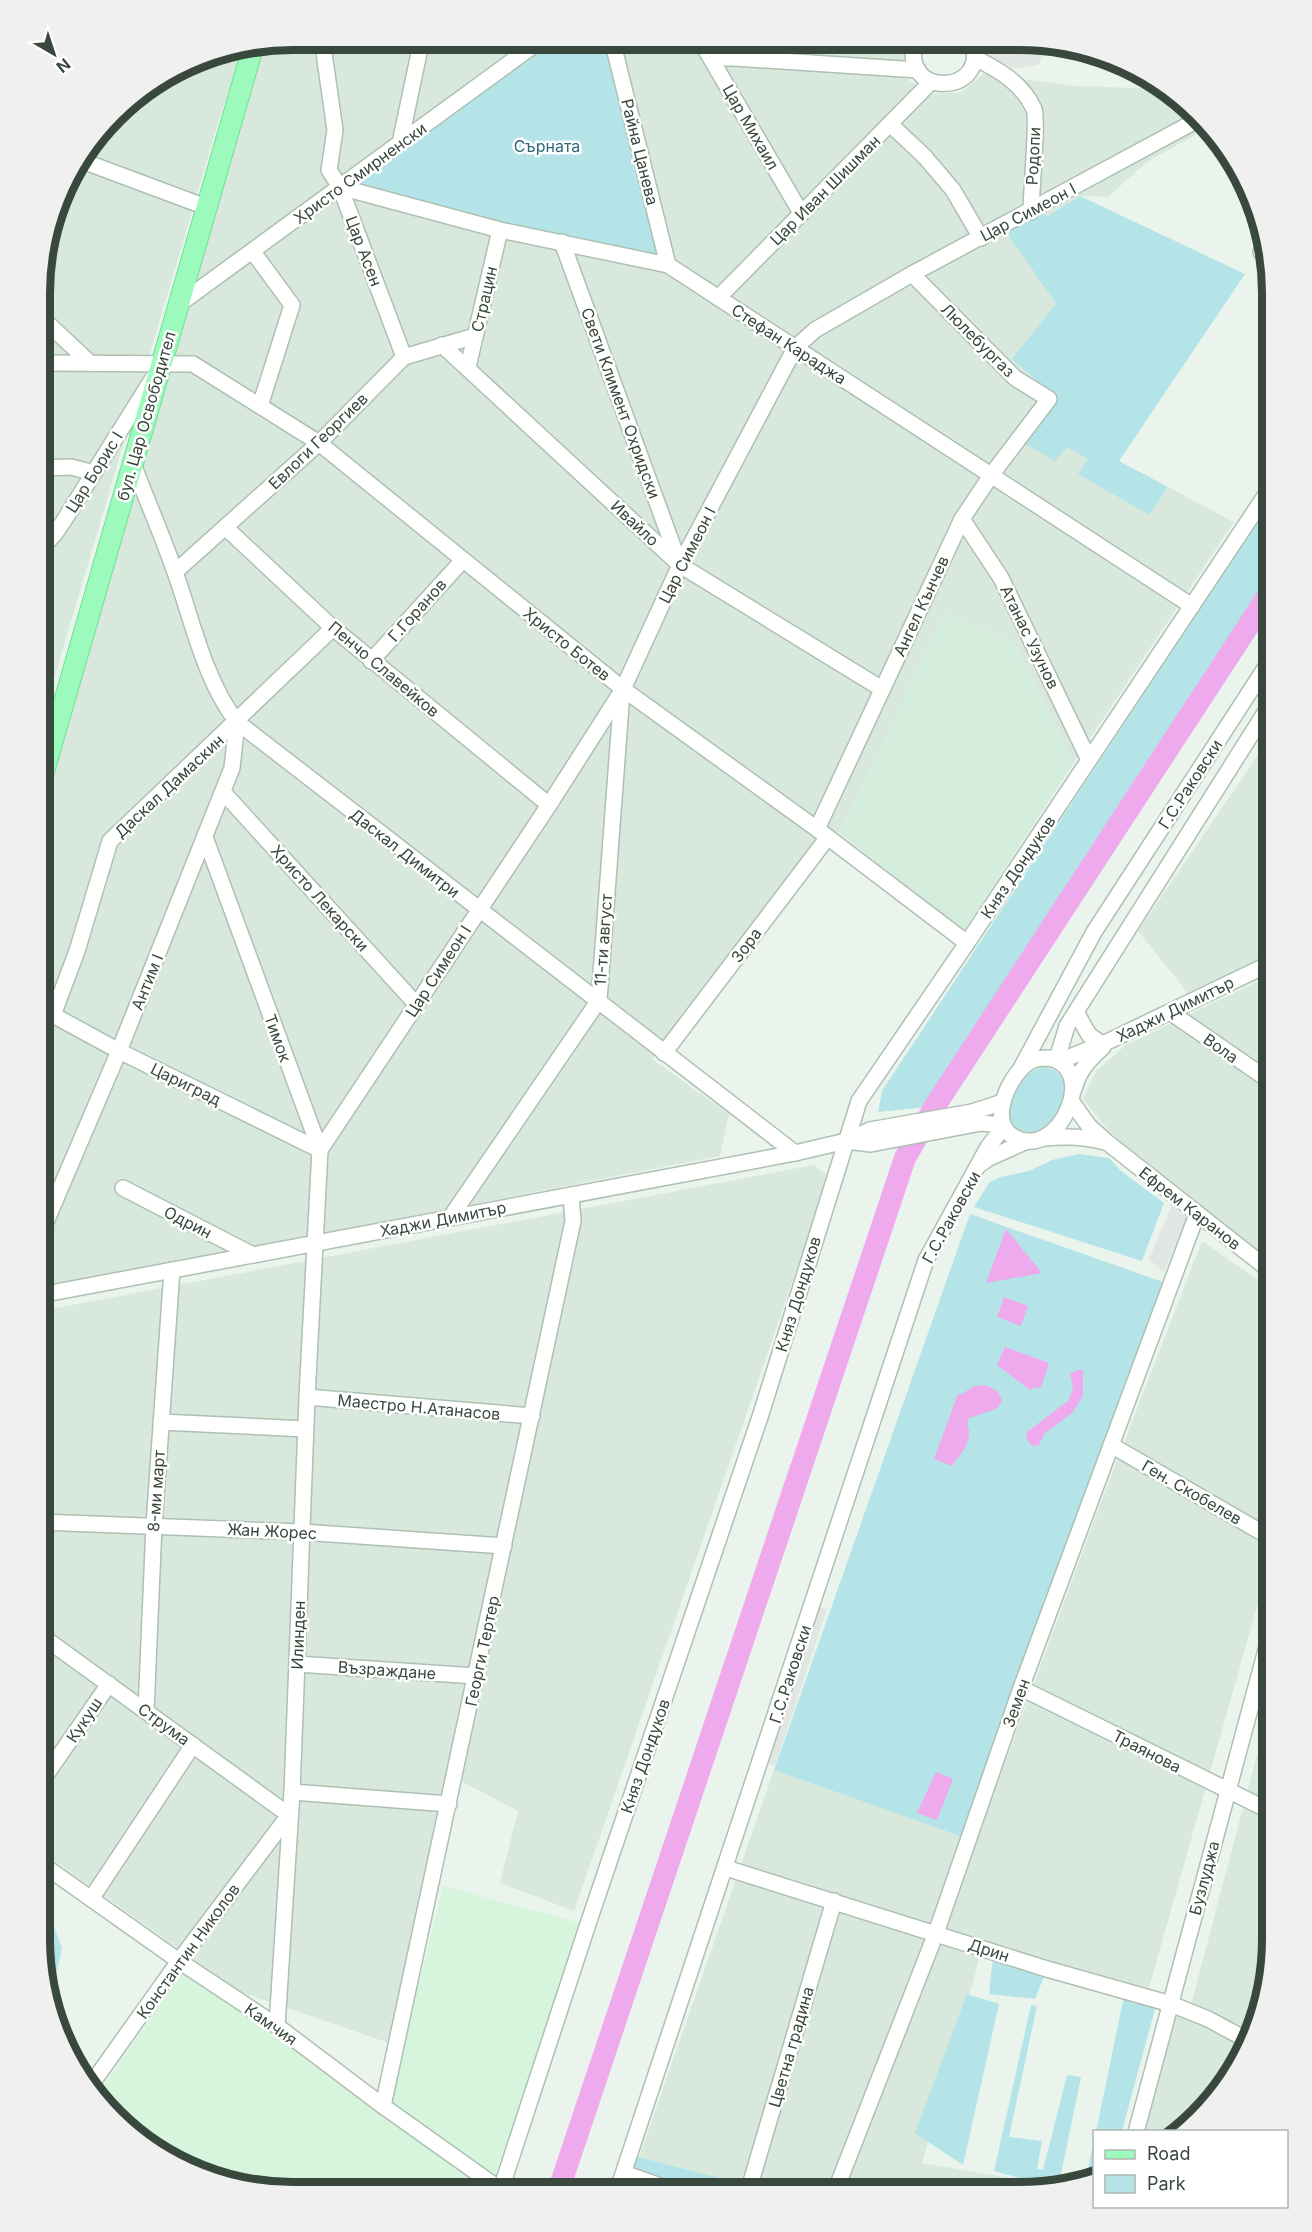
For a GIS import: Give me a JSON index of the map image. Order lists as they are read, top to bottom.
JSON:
{
  "streets": {
    "main road": ["бул. Цар Освободител"],
    "street": [
      "Цар Михаил",
      "Райна Цанева",
      "Родопи",
      "Христо Смирненски",
      "Цар Иван Шишман",
      "Цар Симеон I",
      "Цар Асен",
      "Страцин",
      "Люлебургаз",
      "Стефан Караджа",
      "Свети Климент Охридски",
      "Евлоги Георгиев",
      "Цар Борис I",
      "Ивайло",
      "Ангел Кънчев",
      "Г.Горанов",
      "Атанас Узунов",
      "Христо Ботев",
      "Пенчо Славейков",
      "Г.С.Раковски",
      "Даскал Дамаскин",
      "Даскал Димитри",
      "Княз Дондуков",
      "Христо Лекарски",
      "11-ти август",
      "Зора",
      "Антим I",
      "Хаджи Димитър",
      "Тимок",
      "Вола",
      "Цариград",
      "Ефрем Каранов",
      "Одрин",
      "Маестро Н.Атанасов",
      "8-ми март",
      "Ген. Скобелев",
      "Жан Жорес",
      "Илинден",
      "Георги Тертер",
      "Възраждане",
      "Земен",
      "Кукуш",
      "Струма",
      "Траянова",
      "Бузлуджа",
      "Дрин",
      "Константин Николов",
      "Камчия",
      "Цветна градина"
    ]
  },
  "crossings": [
    ["Цар Михаил", "Цар Иван Шишман"],
    ["Райна Цанева", "Стефан Караджа"],
    ["Родопи", "Цар Симеон I"],
    ["Христо Смирненски", "Цар Асен"],
    ["Христо Смирненски", "Стефан Караджа"],
    ["Христо Смирненски", "бул. Цар Освободител"],
    ["Цар Иван Шишман", "Стефан Караджа"],
    ["Цар Симеон I", "Люлебургаз"],
    ["Цар Симеон I", "Стефан Караджа"],
    ["Цар Симеон I", "Свети Климент Охридски"],
    ["Цар Симеон I", "Ивайло"],
    ["Цар Симеон I", "Христо Ботев"],
    ["Цар Симеон I", "Пенчо Славейков"],
    ["Цар Симеон I", "Даскал Димитри"],
    ["Цар Симеон I", "Христо Лекарски"],
    ["Цар Симеон I", "11-ти август"],
    ["Цар Симеон I", "Тимок"],
    ["Цар Симеон I", "Цариград"],
    ["Цар Асен", "Стефан Караджа"],
    ["Цар Асен", "Евлоги Георгиев"],
    ["Страцин", "Стефан Караджа"],
    ["Страцин", "Евлоги Георгиев"],
    ["Страцин", "Ивайло"],
    ["Люлебургаз", "Ангел Кънчев"],
    ["Стефан Караджа", "Свети Климент Охридски"],
    ["Стефан Караджа", "Ангел Кънчев"],
    ["Стефан Караджа", "Княз Дондуков"],
    ["Свети Климент Охридски", "Ивайло"],
    ["бул. Цар Освободител", "Цар Борис I"],
    ["бул. Цар Освободител", "Христо Ботев"],
    ["бул. Цар Освободител", "Даскал Димитри"],
    ["Евлоги Георгиев", "Ивайло"],
    ["Евлоги Георгиев", "Христо Ботев"],
    ["Евлоги Георгиев", "Пенчо Славейков"],
    ["Евлоги Георгиев", "Даскал Димитри"],
    ["Цар Борис I", "Христо Ботев"],
    ["Ивайло", "Ангел Кънчев"],
    ["Ангел Кънчев", "Атанас Узунов"],
    ["Ангел Кънчев", "Христо Ботев"],
    ["Ангел Кънчев", "Зора"],
    ["Г.Горанов", "Христо Ботев"],
    ["Г.Горанов", "Пенчо Славейков"],
    ["Атанас Узунов", "Княз Дондуков"],
    ["Христо Ботев", "Княз Дондуков"],
    ["Христо Ботев", "11-ти август"],
    ["Христо Ботев", "Зора"],
    ["Пенчо Славейков", "Даскал Дамаскин"],
    ["Г.С.Раковски", "Ефрем Каранов"],
    ["Г.С.Раковски", "Дрин"],
    ["Даскал Дамаскин", "Даскал Димитри"],
    ["Даскал Дамаскин", "Антим I"],
    ["Даскал Дамаскин", "Цариград"],
    ["Даскал Димитри", "11-ти август"],
    ["Даскал Димитри", "Зора"],
    ["Даскал Димитри", "Антим I"],
    ["Даскал Димитри", "Хаджи Димитър"],
    ["Княз Дондуков", "Хаджи Димитър"],
    ["Христо Лекарски", "Антим I"],
    ["11-ти август", "Хаджи Димитър"],
    ["Антим I", "Тимок"],
    ["Антим I", "Цариград"],
    ["Хаджи Димитър", "Тимок"],
    ["Хаджи Димитър", "Вола"],
    ["Хаджи Димитър", "Одрин"],
    ["Хаджи Димитър", "8-ми март"],
    ["Хаджи Димитър", "Илинден"],
    ["Хаджи Димитър", "Георги Тертер"],
    ["Тимок", "Цариград"],
    ["Тимок", "Илинден"],
    ["Ефрем Каранов", "Земен"],
    ["Маестро Н.Атанасов", "Илинден"],
    ["Маестро Н.Атанасов", "Георги Тертер"],
    ["8-ми март", "Жан Жорес"],
    ["8-ми март", "Струма"],
    ["Ген. Скобелев", "Земен"],
    ["Жан Жорес", "Илинден"],
    ["Жан Жорес", "Георги Тертер"],
    ["Илинден", "Възраждане"],
    ["Илинден", "Струма"],
    ["Илинден", "Константин Николов"],
    ["Илинден", "Камчия"],
    ["Георги Тертер", "Възраждане"],
    ["Георги Тертер", "Камчия"],
    ["Земен", "Траянова"],
    ["Земен", "Дрин"],
    ["Кукуш", "Струма"],
    ["Струма", "Константин Николов"],
    ["Траянова", "Бузлуджа"],
    ["Бузлуджа", "Дрин"],
    ["Дрин", "Цветна градина"],
    ["Константин Николов", "Камчия"]
  ],
  "parks": ["Сърната"],
  "legend": ["Road", "Park"],
  "north": "bottom right"
}
